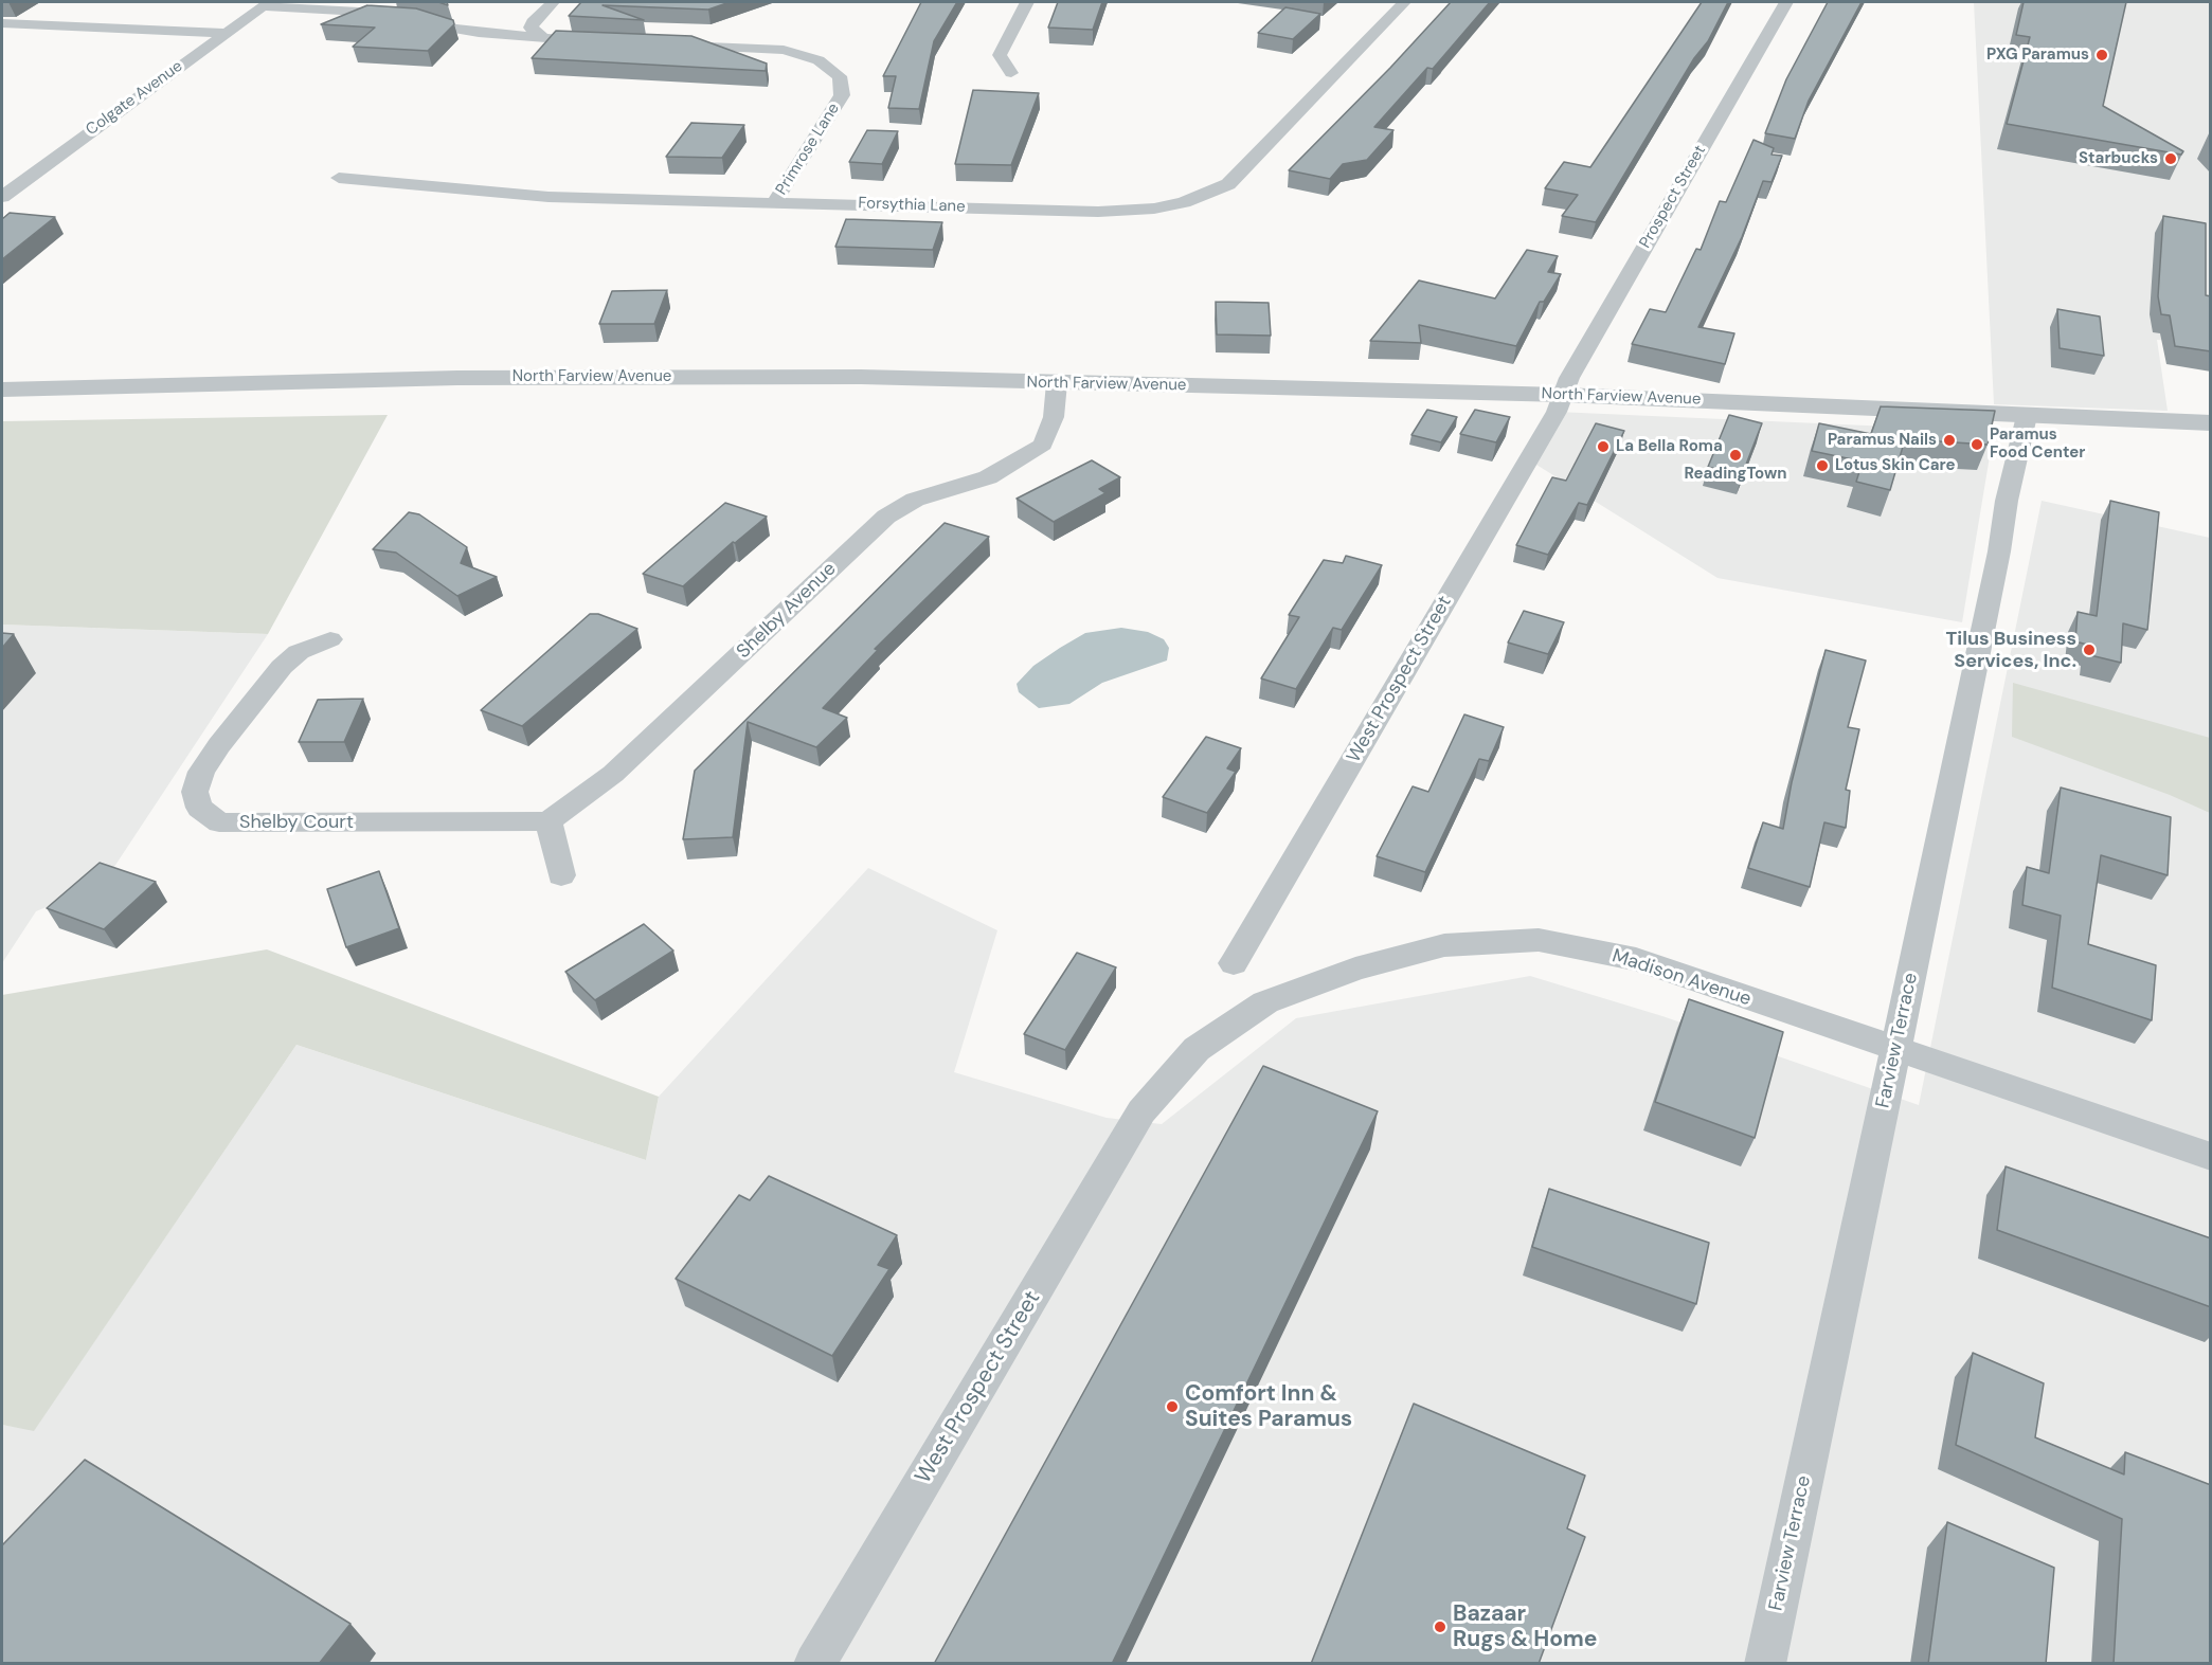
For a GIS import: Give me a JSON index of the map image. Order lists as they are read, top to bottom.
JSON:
{
  "streets": {
    "street": [
      "Colgate Avenue",
      "Primrose Lane",
      "Prospect Street",
      "Forsythia Lane",
      "North Farview Avenue",
      "Shelby Avenue",
      "West Prospect Street",
      "Shelby Court",
      "Madison Avenue",
      "Farview Terrace"
    ]
  },
  "crossings": [
    ["Primrose Lane", "Forsythia Lane"],
    ["Prospect Street", "North Farview Avenue"],
    ["Prospect Street", "West Prospect Street"],
    ["North Farview Avenue", "Shelby Avenue"],
    ["North Farview Avenue", "West Prospect Street"],
    ["North Farview Avenue", "Farview Terrace"],
    ["Shelby Avenue", "Shelby Court"],
    ["West Prospect Street", "Madison Avenue"],
    ["Madison Avenue", "Farview Terrace"]
  ],
  "places": [
    "PXG Paramus",
    "Starbucks",
    "Paramus Nails",
    "Paramus Food Center",
    "La Bella Roma",
    "ReadingTown",
    "Lotus Skin Care",
    "Tilus Business Services, Inc.",
    "Comfort Inn & Suites Paramus",
    "Bazaar Rugs & Home"
  ]
}
